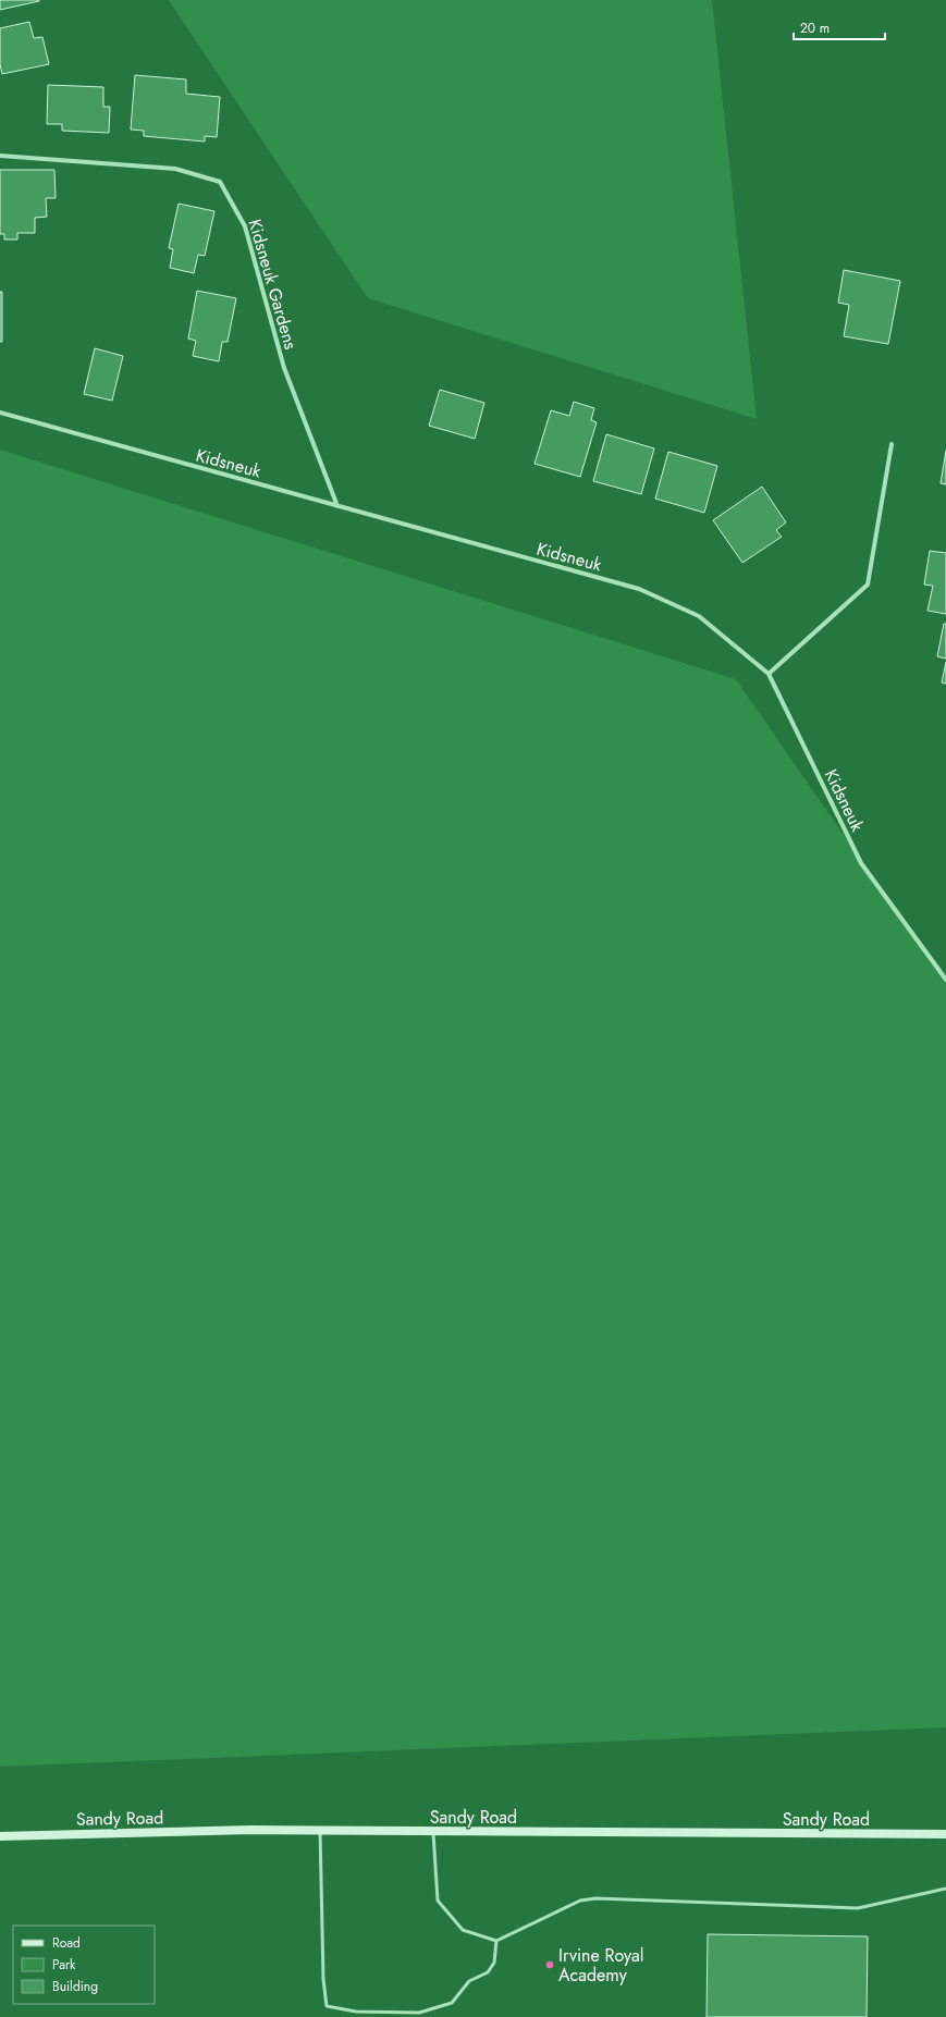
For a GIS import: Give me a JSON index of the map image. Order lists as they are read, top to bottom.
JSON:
{
  "streets": {
    "main road": ["Sandy Road"],
    "street": ["Kidsneuk Gardens", "Kidsneuk"]
  },
  "crossings": [
    ["Kidsneuk Gardens", "Kidsneuk"]
  ],
  "places": ["Irvine Royal Academy"],
  "legend": ["Road", "Park", "Building"],
  "scale_bar": "20 m"
}
